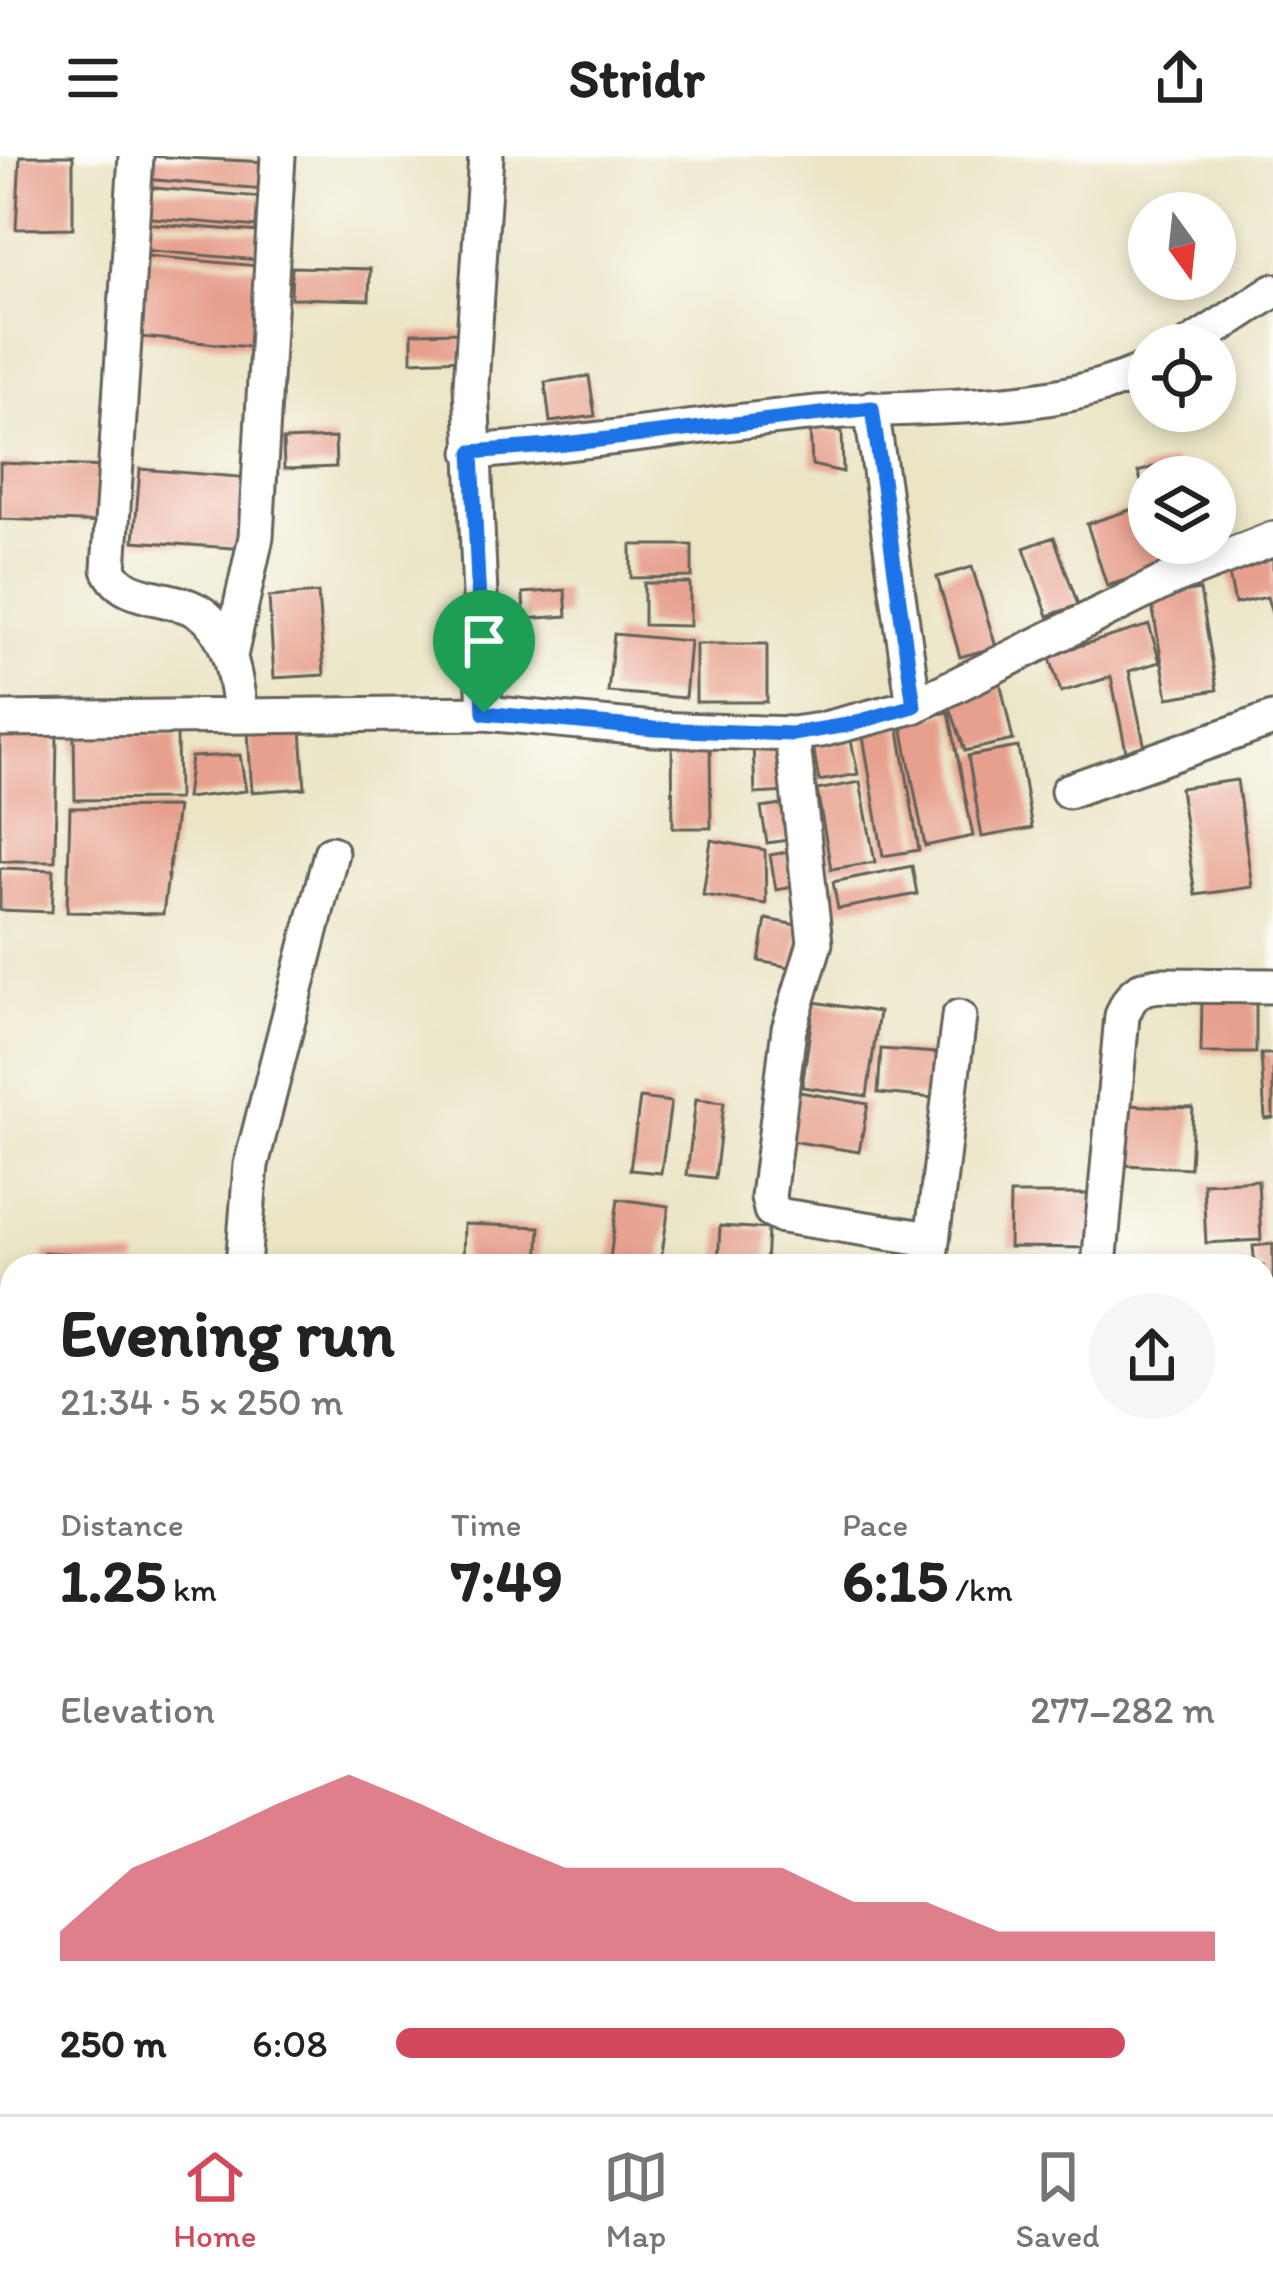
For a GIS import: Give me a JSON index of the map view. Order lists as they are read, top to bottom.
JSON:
{
  "north": "bottom",
  "page": {
    "header": "Stridr",
    "heading": ["Evening run", "21:34 · 5 × 250 m"],
    "stats": [
      ["Distance", "1.25 km"],
      ["Time", "7:49"],
      ["Pace", "6:15 /km"]
    ],
    "chart": ["Elevation", "277–282 m"],
    "list": [
      {
        "name": "250 m",
        "note": "6:08"
      }
    ],
    "tabs": ["Home", "Map", "Saved"]
  }
}
